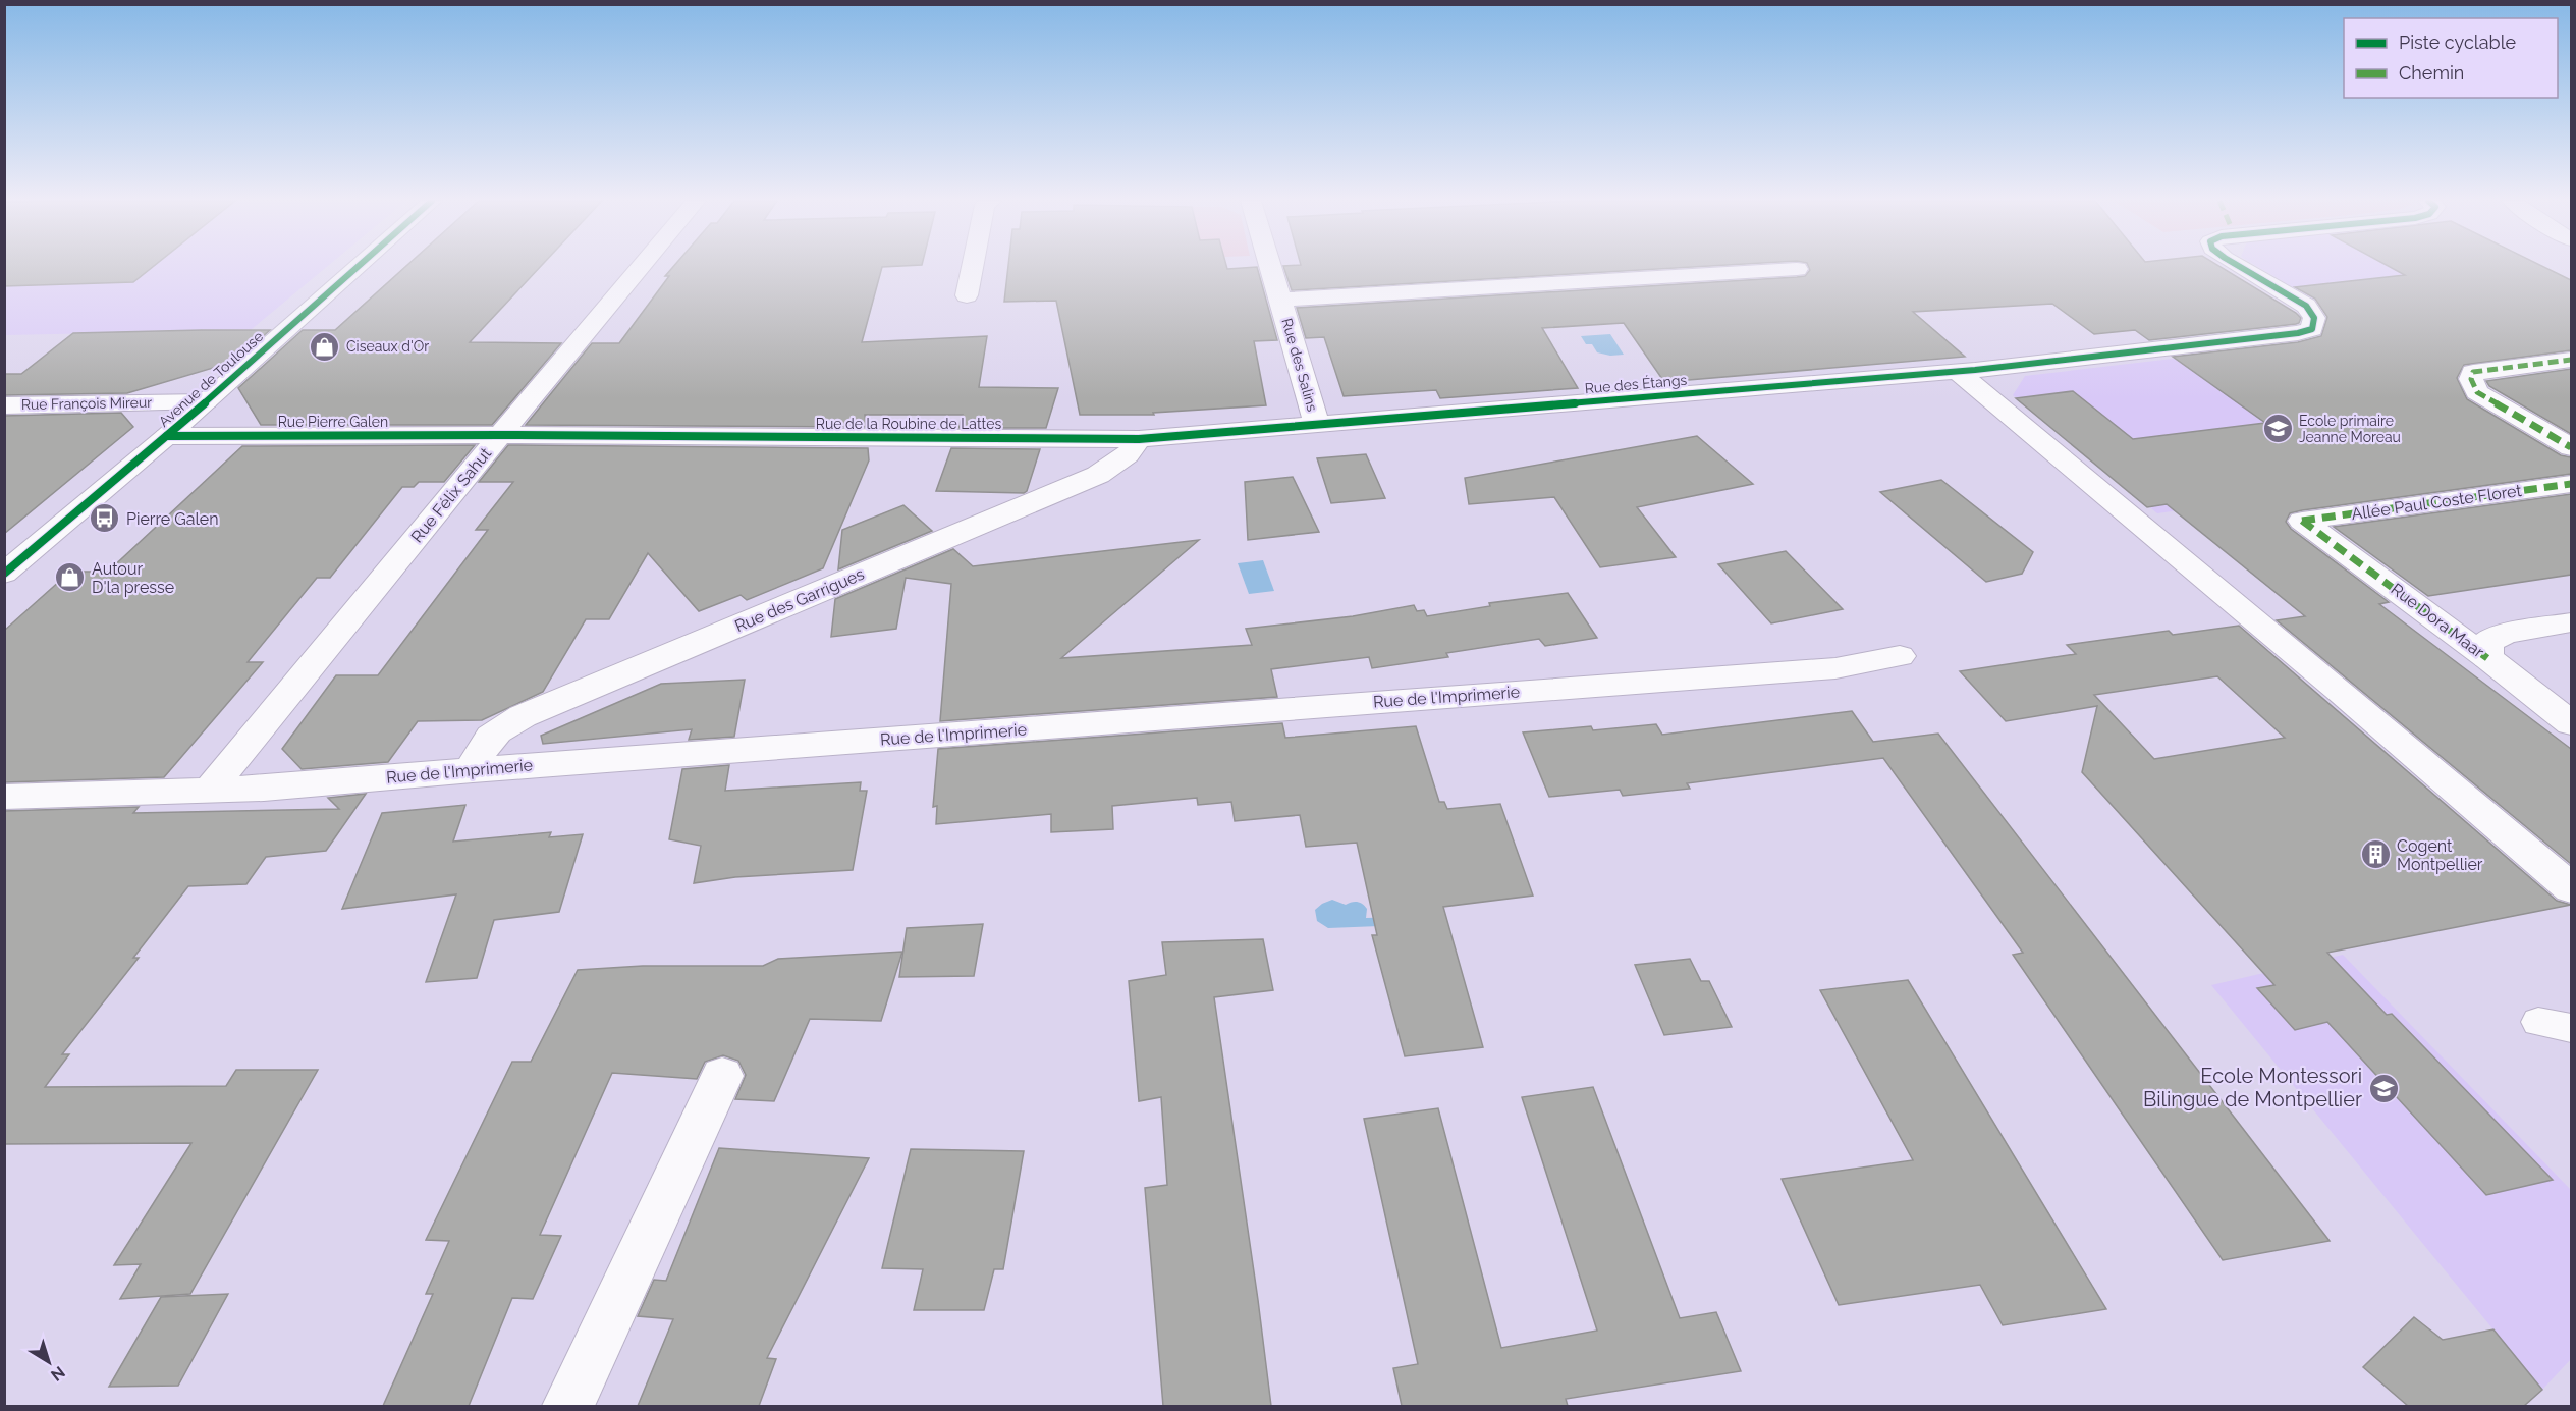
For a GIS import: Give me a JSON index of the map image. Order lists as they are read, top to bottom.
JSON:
{
  "streets": {
    "street": [
      "Rue des Salins",
      "Avenue de Toulouse",
      "Rue des Étangs",
      "Rue François Mireur",
      "Rue Pierre Galen",
      "Rue de la Roubine de Lattes",
      "Rue Félix Sahut",
      "Allée Paul Coste Floret",
      "Rue des Garrigues",
      "Rue Dora Maar",
      "Rue de l'Imprimerie"
    ]
  },
  "crossings": [
    ["Rue des Salins", "Rue des Étangs"],
    ["Rue des Salins", "Rue de la Roubine de Lattes"],
    ["Avenue de Toulouse", "Rue François Mireur"],
    ["Avenue de Toulouse", "Rue Pierre Galen"],
    ["Rue des Étangs", "Rue de la Roubine de Lattes"],
    ["Rue Pierre Galen", "Rue de la Roubine de Lattes"],
    ["Rue Pierre Galen", "Rue Félix Sahut"],
    ["Rue de la Roubine de Lattes", "Rue Félix Sahut"],
    ["Rue de la Roubine de Lattes", "Rue des Garrigues"],
    ["Rue Félix Sahut", "Rue de l'Imprimerie"],
    ["Allée Paul Coste Floret", "Rue Dora Maar"],
    ["Rue des Garrigues", "Rue de l'Imprimerie"]
  ],
  "places": {
    "shop": ["Ciseaux d'Or", "Autour D'la presse"],
    "school or university": ["Ecole primaire Jeanne Moreau", "Ecole Montessori Bilingue de Montpellier"],
    "bus stop": ["Pierre Galen"],
    "building": ["Cogent Montpellier"]
  },
  "legend": ["Piste cyclable", "Chemin"],
  "north": "bottom right"
}
